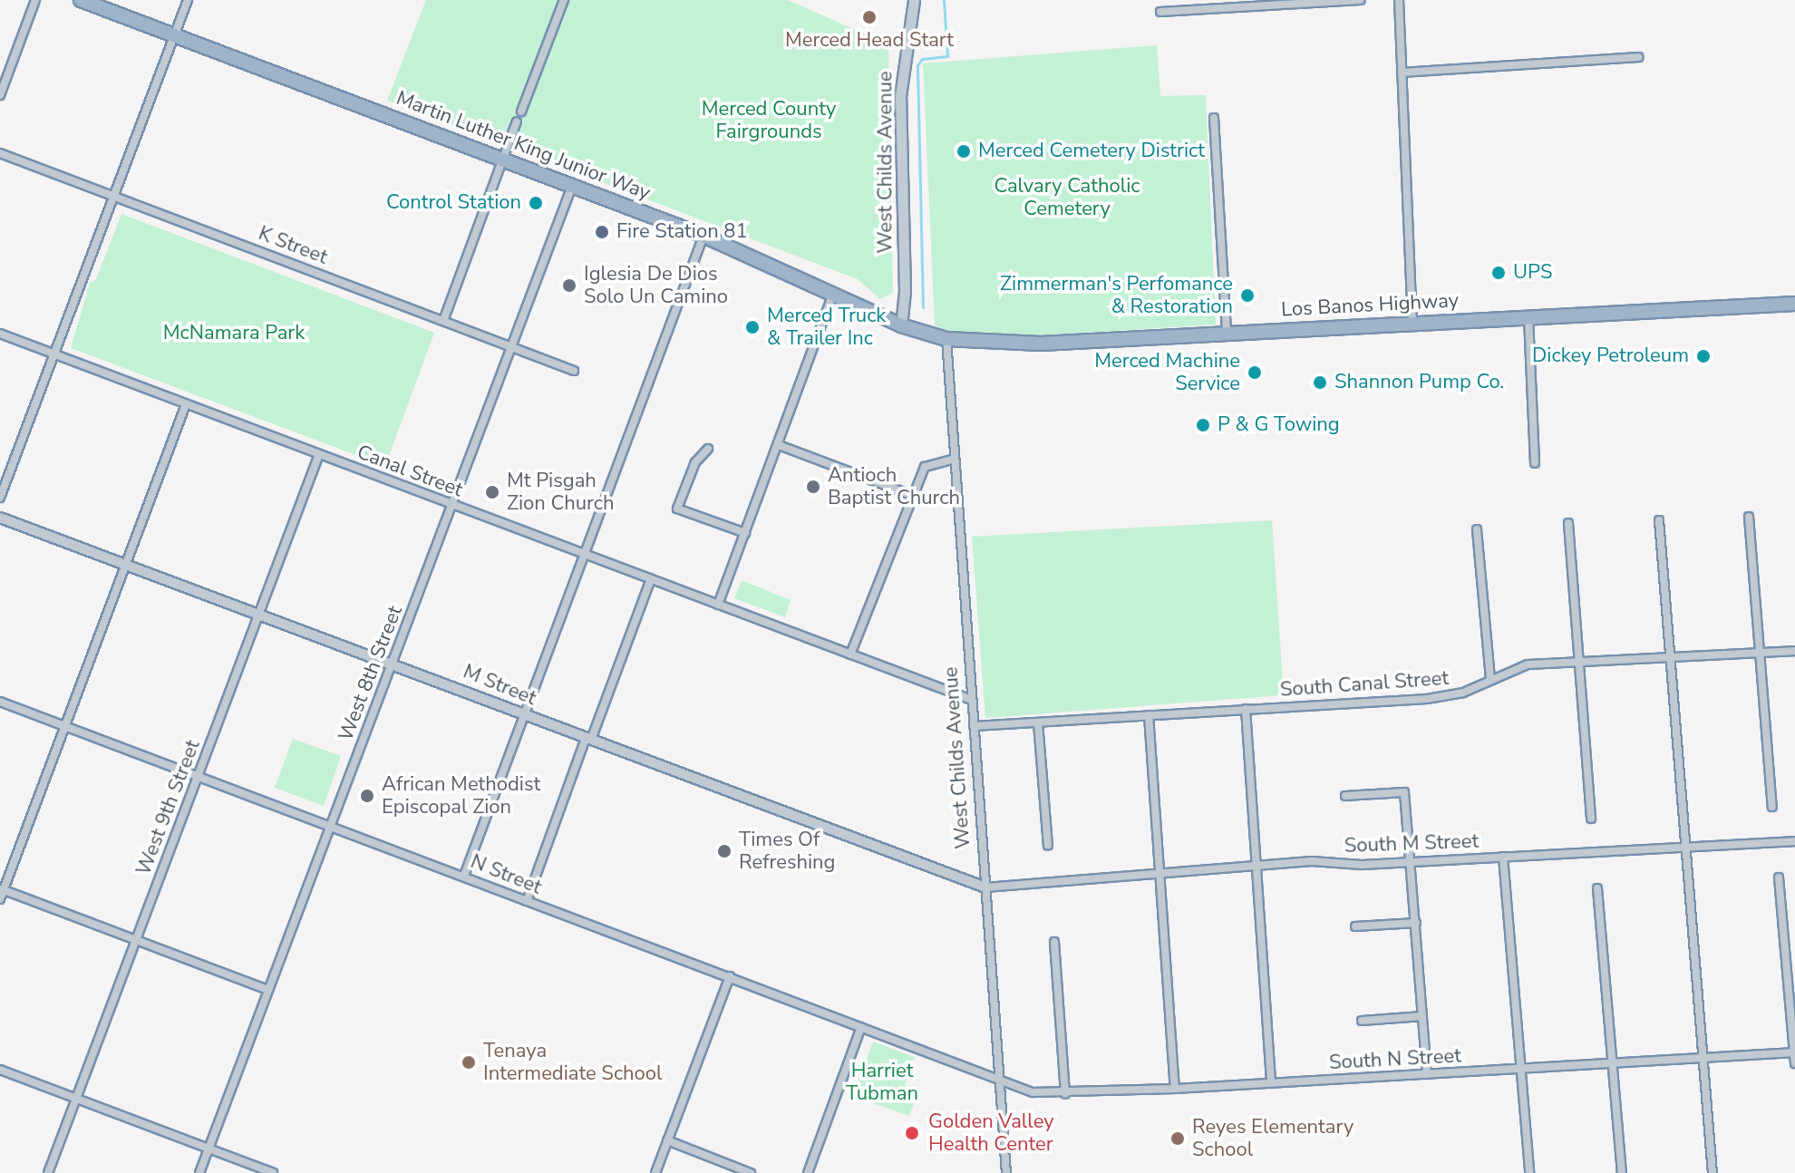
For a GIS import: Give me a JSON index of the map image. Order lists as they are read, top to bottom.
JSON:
{
  "streets": {
    "highway": ["Martin Luther King Junior Way", "Los Banos Highway"],
    "main road": ["West Childs Avenue"],
    "street": [
      "K Street",
      "Canal Street",
      "West 8th Street",
      "South Canal Street",
      "M Street",
      "West 9th Street",
      "South M Street",
      "N Street",
      "South N Street"
    ]
  },
  "crossings": [
    ["Martin Luther King Junior Way", "West Childs Avenue"],
    ["Martin Luther King Junior Way", "Los Banos Highway"],
    ["Martin Luther King Junior Way", "West 8th Street"],
    ["West Childs Avenue", "Los Banos Highway"],
    ["West Childs Avenue", "Canal Street"],
    ["West Childs Avenue", "South Canal Street"],
    ["West Childs Avenue", "M Street"],
    ["West Childs Avenue", "South M Street"],
    ["West Childs Avenue", "N Street"],
    ["West Childs Avenue", "South N Street"],
    ["K Street", "West 8th Street"],
    ["Canal Street", "West 8th Street"],
    ["Canal Street", "West 9th Street"],
    ["West 8th Street", "M Street"],
    ["West 8th Street", "N Street"],
    ["M Street", "West 9th Street"],
    ["M Street", "South M Street"],
    ["West 9th Street", "N Street"],
    ["N Street", "South N Street"]
  ],
  "parks": [
    "Merced County Fairgrounds",
    "Calvary Catholic Cemetery",
    "McNamara Park",
    "Harriet Tubman"
  ],
  "places": [
    "Merced Head Start",
    "Merced Cemetery District",
    "Control Station",
    "Fire Station 81",
    "UPS",
    "Iglesia De Dios Solo Un Camino",
    "Zimmerman's Perfomance & Restoration",
    "Merced Truck & Trailer Inc",
    "Dickey Petroleum",
    "Merced Machine Service",
    "Shannon Pump Co.",
    "P & G Towing",
    "Antioch Baptist Church",
    "Mt Pisgah Zion Church",
    "African Methodist Episcopal Zion",
    "Times Of Refreshing",
    "Tenaya Intermediate School",
    "Golden Valley Health Center",
    "Reyes Elementary School"
  ]
}
